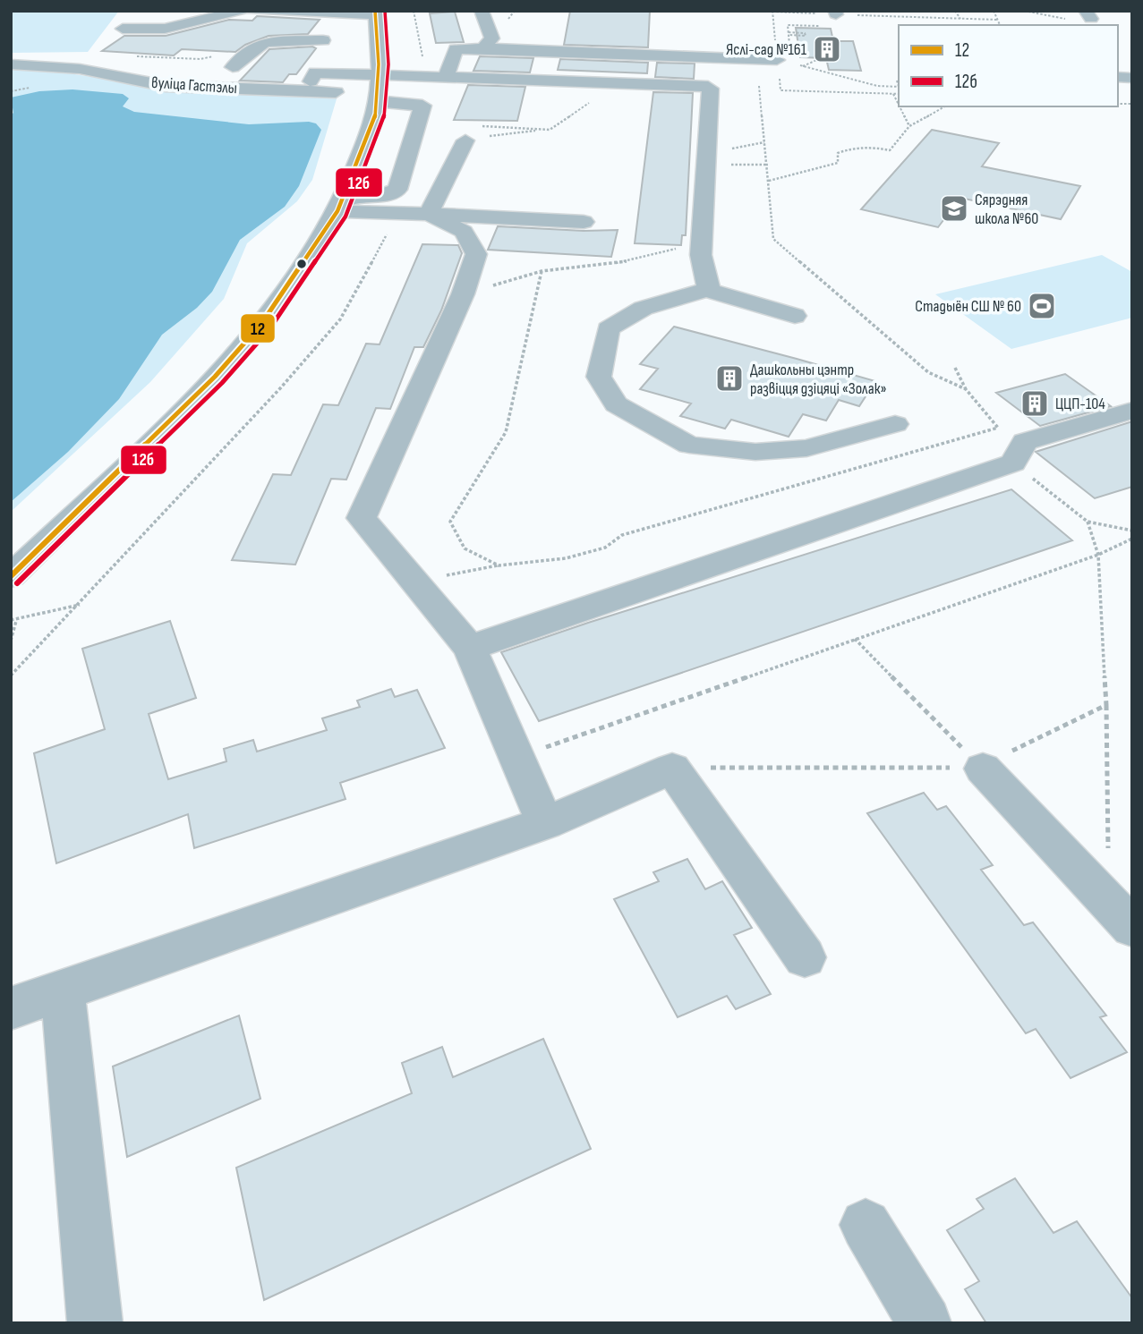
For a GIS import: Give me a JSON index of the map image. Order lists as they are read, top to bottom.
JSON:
{
  "streets": {
    "street": ["вуліца Гастэлы"]
  },
  "places": {
    "building": ["Яслі-сад №161", "Дашкольны цэнтр развіцця дзіцяці «Золак»", "ЦЦП-104"],
    "school or university": ["Сярэдняя школа №60"],
    "sports": ["Стадыён СШ № 60"]
  },
  "lines": ["transit line 12", "transit line 12б"],
  "legend": ["12", "12б"]
}
